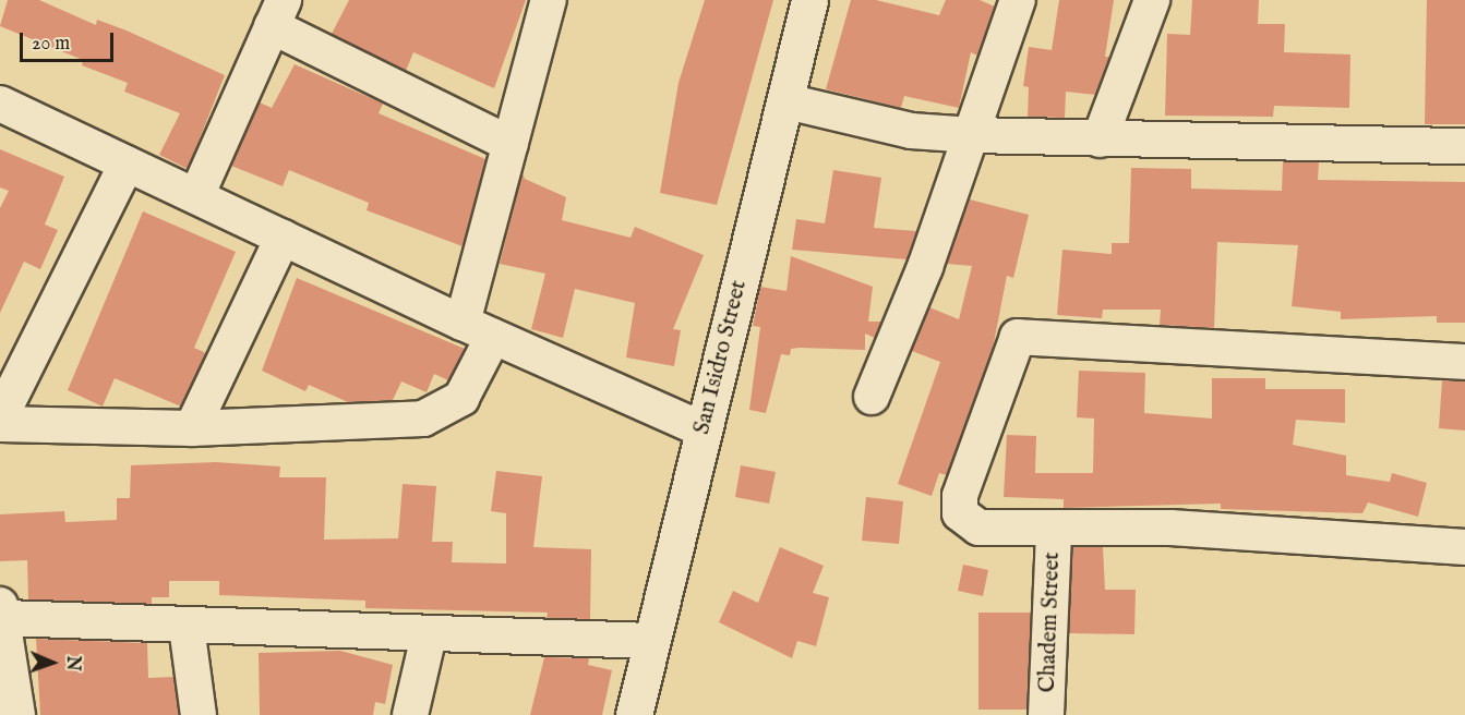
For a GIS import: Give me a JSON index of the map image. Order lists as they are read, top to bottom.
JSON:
{
  "streets": {
    "street": ["San Isidro Street", "Chadem Street"]
  },
  "scale_bar": "20 m",
  "north": "right"
}
